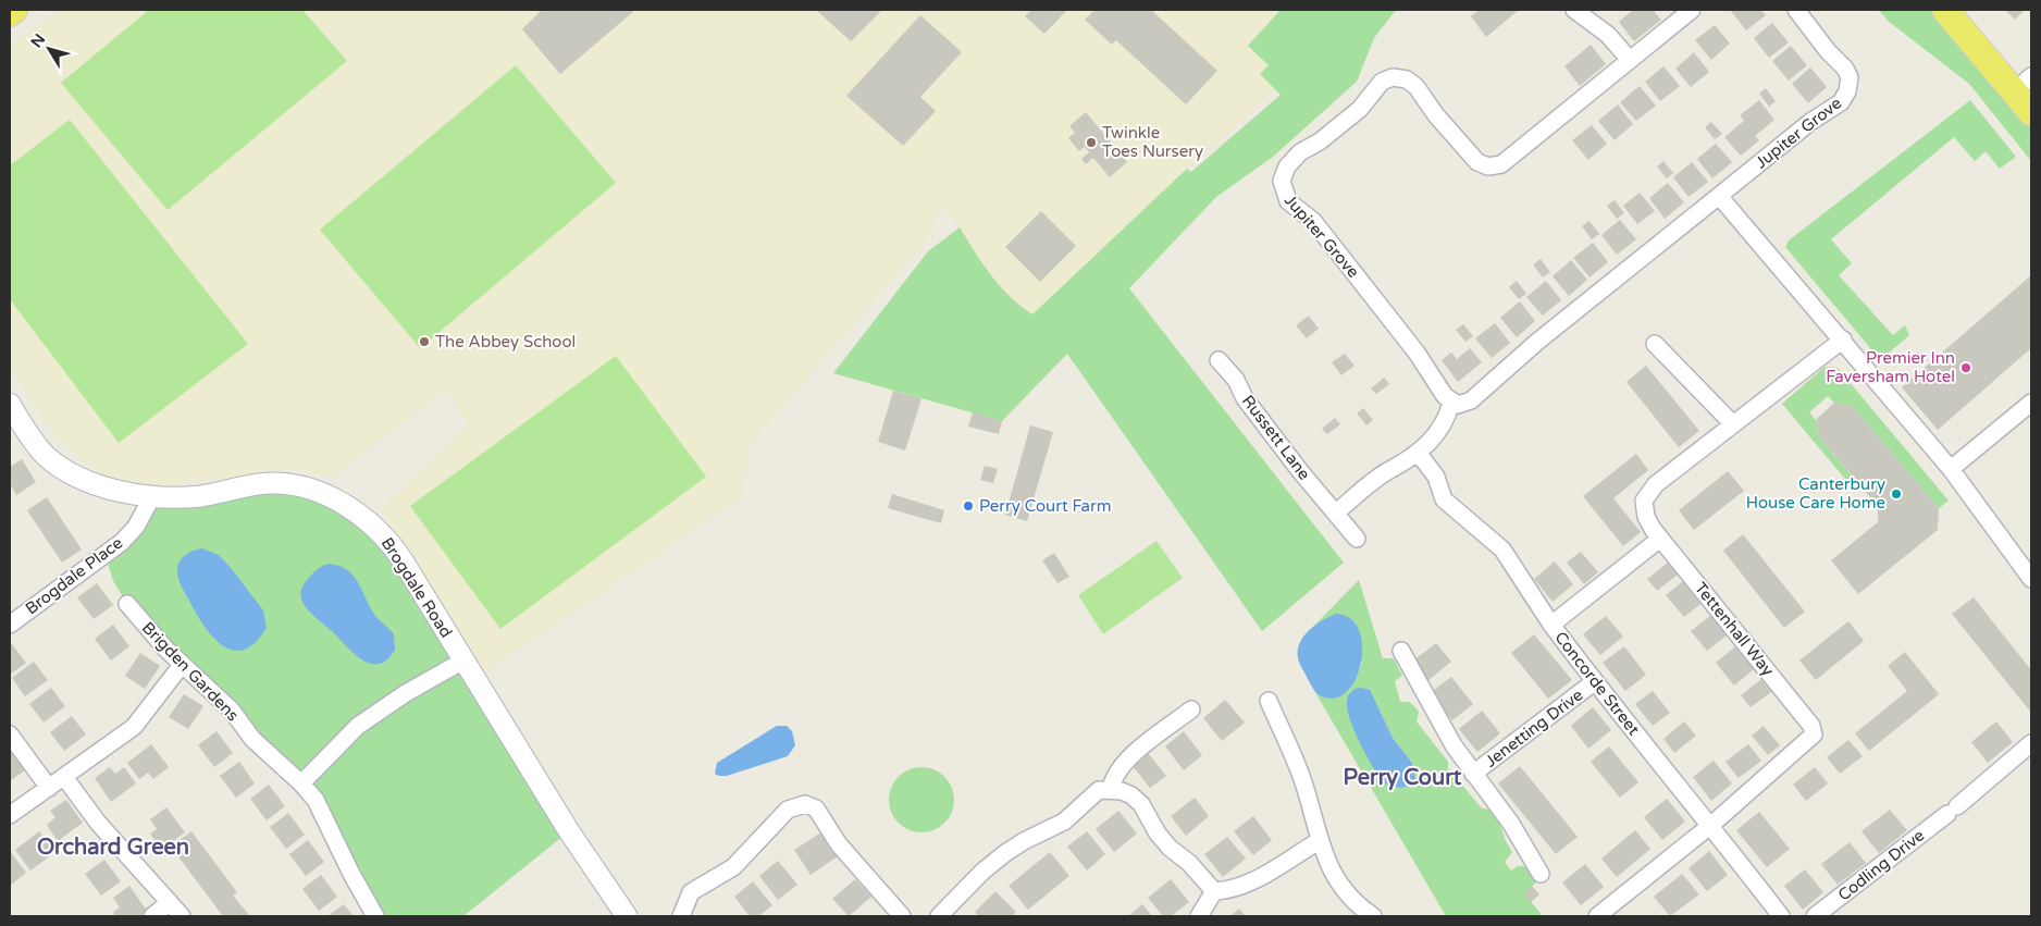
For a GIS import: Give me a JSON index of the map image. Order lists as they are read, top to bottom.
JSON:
{
  "streets": {
    "street": [
      "Jupiter Grove",
      "Russett Lane",
      "Brogdale Place",
      "Brogdale Road",
      "Tettenhall Way",
      "Brigden Gardens",
      "Concorde Street",
      "Jenetting Drive",
      "Codling Drive"
    ]
  },
  "crossings": [
    ["Brogdale Place", "Brogdale Road"],
    ["Tettenhall Way", "Concorde Street"],
    ["Concorde Street", "Jenetting Drive"]
  ],
  "districts": ["Perry Court", "Orchard Green"],
  "places": [
    "Twinkle Toes Nursery",
    "The Abbey School",
    "Premier Inn Faversham Hotel",
    "Canterbury House Care Home",
    "Perry Court Farm"
  ],
  "north": "top left"
}
